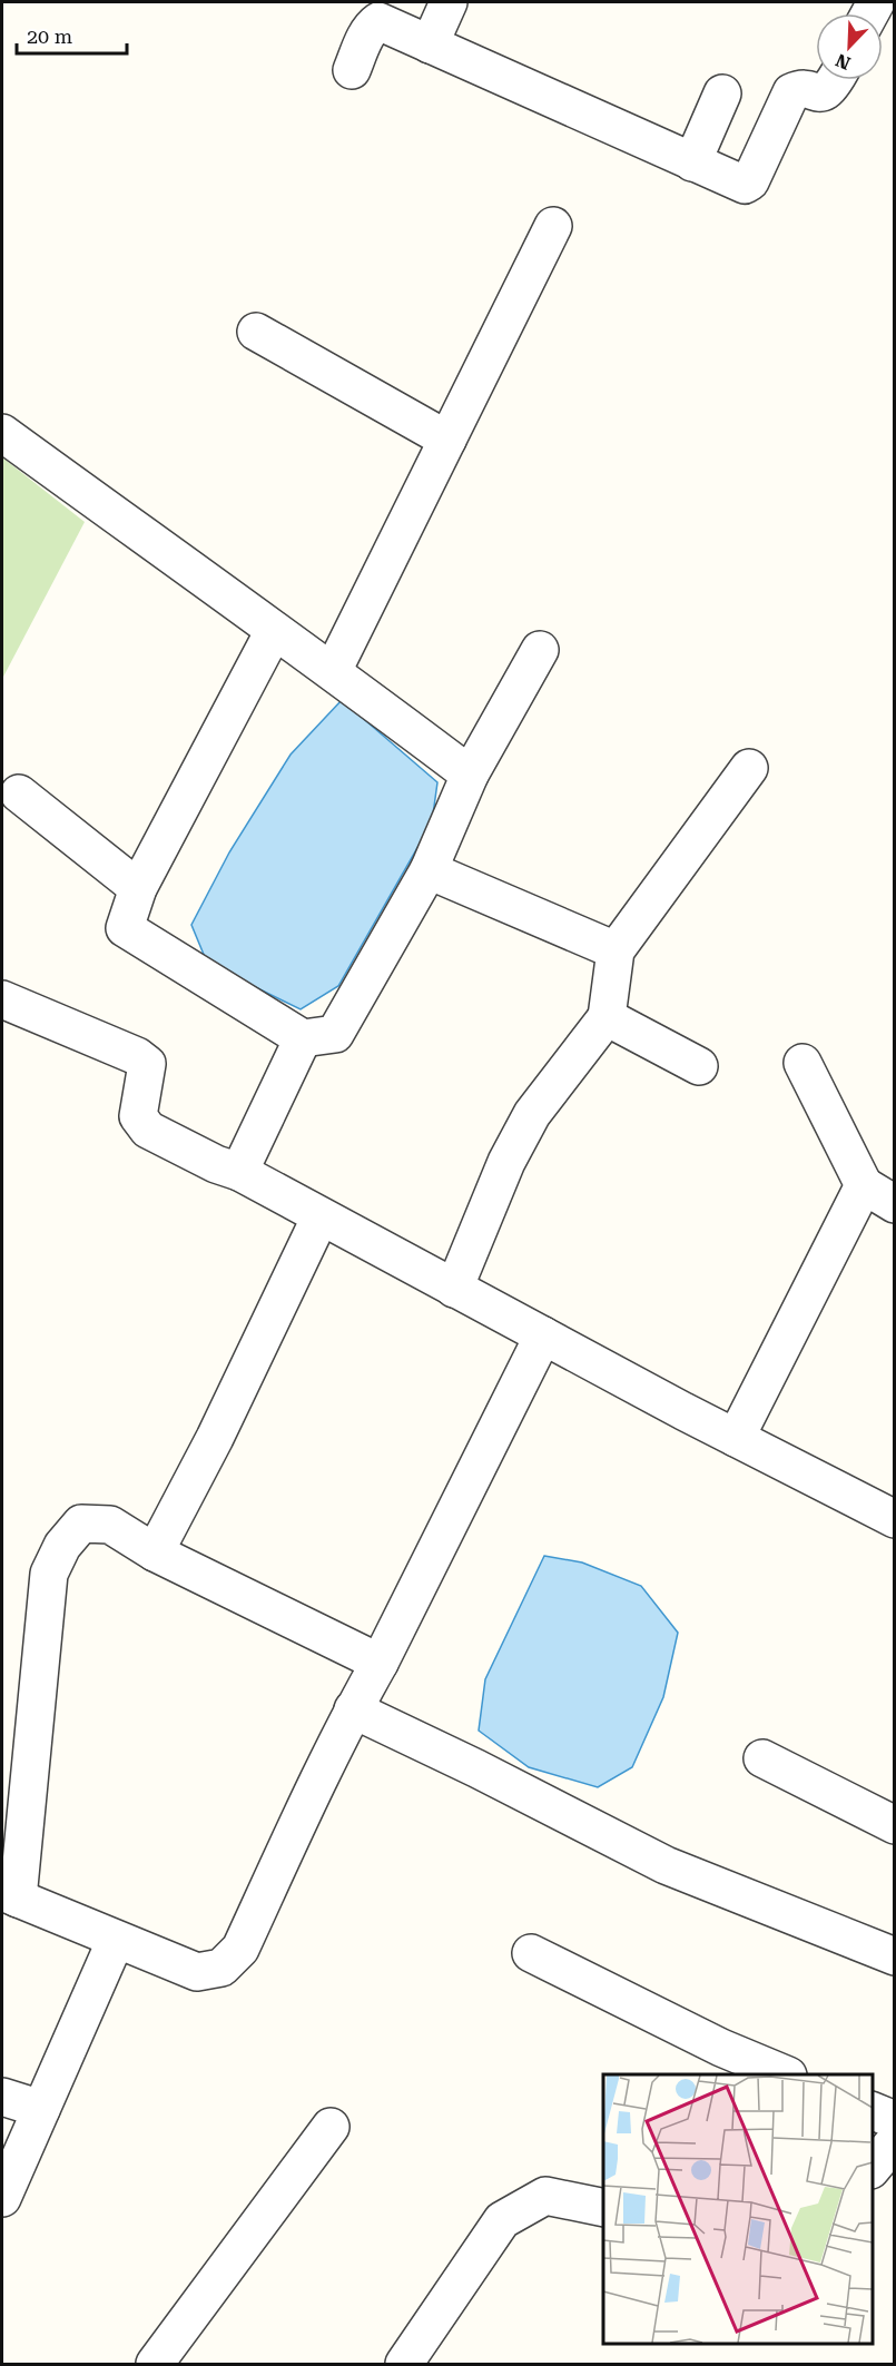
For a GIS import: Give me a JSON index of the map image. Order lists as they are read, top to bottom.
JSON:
{
  "scale_bar": "20 m",
  "north": "bottom left"
}
